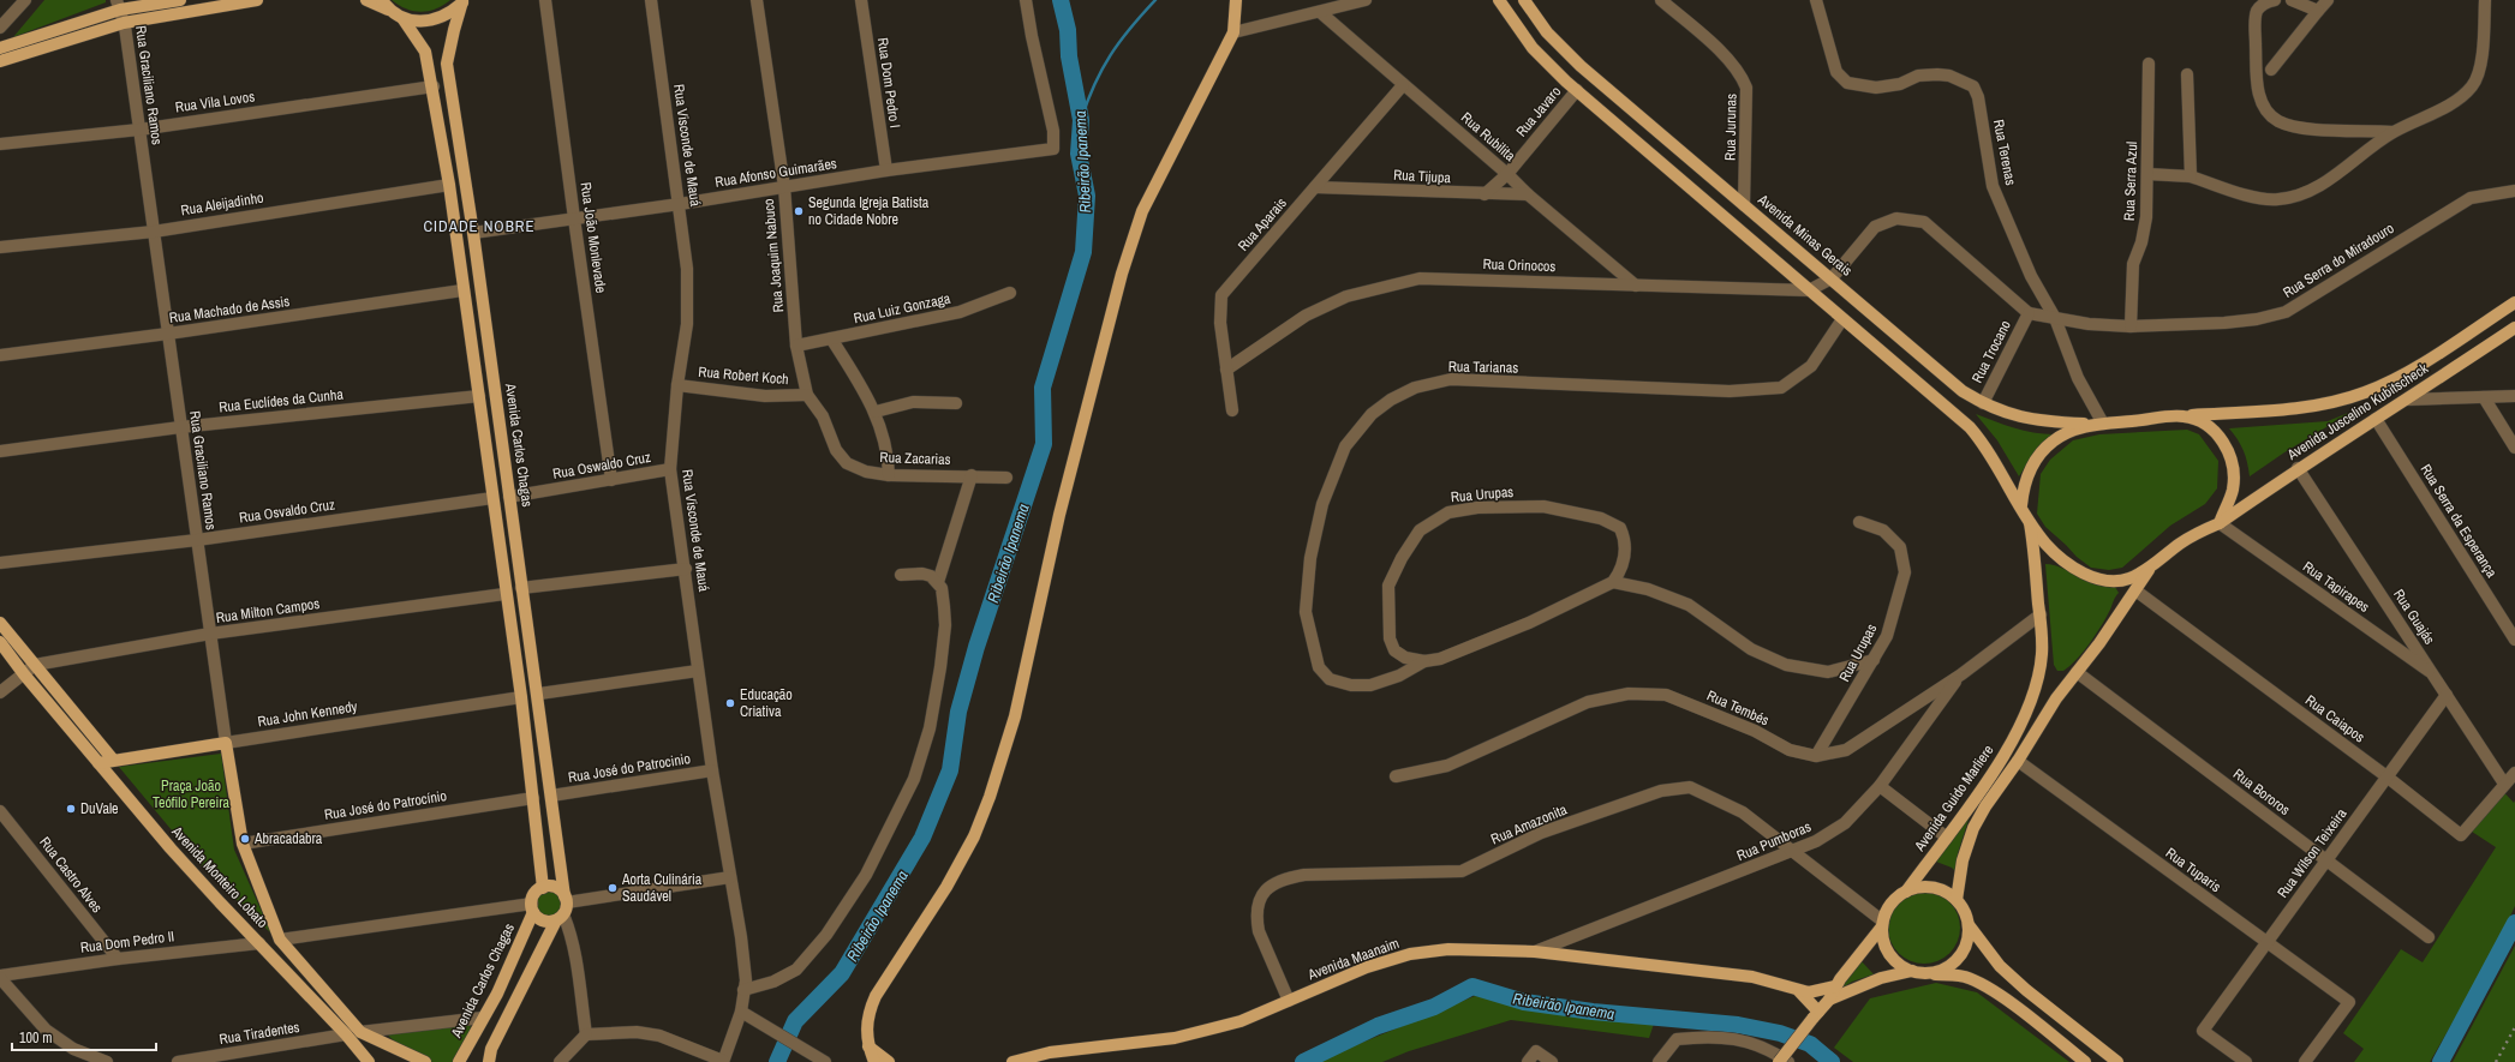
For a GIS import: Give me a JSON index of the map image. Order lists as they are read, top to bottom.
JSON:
{
  "streets": {
    "main road": [
      "Rua Graciliano Ramos",
      "Avenida Minas Gerais",
      "Avenida Juscelino Kubitscheck",
      "Avenida Carlos Chagas",
      "Rua John Kennedy",
      "Avenida Guido Marliere",
      "Avenida Monteiro Lobato",
      "Avenida Maanaim"
    ],
    "street": [
      "Rua Dom Pedro I",
      "Rua Vila Lovos",
      "Rua Javaro",
      "Rua Jurunas",
      "Rua Rubilita",
      "Rua Visconde de Mauá",
      "Rua Terenas",
      "Rua Afonso Guimarães",
      "Rua Tijupa",
      "Rua Serra Azul",
      "Rua Aleijadinho",
      "Rua Aparais",
      "Rua João Monlevade",
      "Rua Joaquim Nabuco",
      "Rua Serra do Miradouro",
      "Rua Orinocos",
      "Rua Luiz Gonzaga",
      "Rua Machado de Assis",
      "Rua Trocano",
      "Rua Tarianas",
      "Rua Robert Koch",
      "Rua Euclídes da Cunha",
      "Rua Zacarias",
      "Rua Oswaldo Cruz",
      "Rua Urupas",
      "Rua Osvaldo Cruz",
      "Rua Serra da Esperança",
      "Rua Tapirapes",
      "Rua Milton Campos",
      "Rua Guajás",
      "Rua Tembés",
      "Rua Caiapos",
      "Rua José do Patrocinio",
      "Rua Bororos",
      "Rua José do Patrocínio",
      "Rua Amazonita",
      "Rua Pumboras",
      "Rua Wilson Teixeira",
      "Rua Tuparis",
      "Rua Castro Alves",
      "Rua Dom Pedro II",
      "Rua Tiradentes"
    ]
  },
  "crossings": [
    ["Rua Dom Pedro I", "Rua Afonso Guimarães"],
    ["Rua Graciliano Ramos", "Rua Vila Lovos"],
    ["Rua Graciliano Ramos", "Rua Aleijadinho"],
    ["Rua Graciliano Ramos", "Rua Machado de Assis"],
    ["Rua Graciliano Ramos", "Rua Euclídes da Cunha"],
    ["Rua Graciliano Ramos", "Rua Osvaldo Cruz"],
    ["Rua Graciliano Ramos", "Rua Milton Campos"],
    ["Rua Graciliano Ramos", "Rua John Kennedy"],
    ["Rua Graciliano Ramos", "Rua José do Patrocínio"],
    ["Rua Graciliano Ramos", "Avenida Monteiro Lobato"],
    ["Rua Javaro", "Rua Rubilita"],
    ["Rua Javaro", "Rua Tijupa"],
    ["Rua Jurunas", "Avenida Minas Gerais"],
    ["Rua Rubilita", "Rua Tijupa"],
    ["Rua Rubilita", "Rua Aparais"],
    ["Rua Rubilita", "Rua Orinocos"],
    ["Rua Visconde de Mauá", "Rua Afonso Guimarães"],
    ["Rua Visconde de Mauá", "Rua Robert Koch"],
    ["Rua Visconde de Mauá", "Rua Oswaldo Cruz"],
    ["Rua Visconde de Mauá", "Rua José do Patrocinio"],
    ["Rua Terenas", "Avenida Minas Gerais"],
    ["Rua Terenas", "Rua Serra do Miradouro"],
    ["Rua Terenas", "Avenida Juscelino Kubitscheck"],
    ["Rua Afonso Guimarães", "Rua João Monlevade"],
    ["Rua Afonso Guimarães", "Rua Joaquim Nabuco"],
    ["Rua Afonso Guimarães", "Avenida Carlos Chagas"],
    ["Rua Tijupa", "Rua Aparais"],
    ["Rua Serra Azul", "Rua Serra do Miradouro"],
    ["Rua Aparais", "Rua Orinocos"],
    ["Avenida Minas Gerais", "Rua Trocano"],
    ["Avenida Minas Gerais", "Avenida Juscelino Kubitscheck"],
    ["Rua João Monlevade", "Rua Oswaldo Cruz"],
    ["Rua Joaquim Nabuco", "Rua Luiz Gonzaga"],
    ["Rua Joaquim Nabuco", "Rua Robert Koch"],
    ["Rua Joaquim Nabuco", "Rua Zacarias"],
    ["Rua Serra do Miradouro", "Rua Trocano"],
    ["Rua Tarianas", "Rua Urupas"],
    ["Rua Robert Koch", "Rua Zacarias"],
    ["Avenida Juscelino Kubitscheck", "Rua Serra da Esperança"],
    ["Avenida Juscelino Kubitscheck", "Rua Tapirapes"],
    ["Avenida Juscelino Kubitscheck", "Rua Guajás"],
    ["Avenida Juscelino Kubitscheck", "Avenida Guido Marliere"],
    ["Avenida Carlos Chagas", "Rua Oswaldo Cruz"],
    ["Avenida Carlos Chagas", "Rua José do Patrocinio"],
    ["Rua Urupas", "Rua Tembés"],
    ["Rua Tapirapes", "Rua Guajás"],
    ["Rua Guajás", "Rua Caiapos"],
    ["Rua Guajás", "Rua Wilson Teixeira"],
    ["Rua Tembés", "Avenida Guido Marliere"],
    ["Rua Tembés", "Rua Pumboras"],
    ["Rua John Kennedy", "Avenida Monteiro Lobato"],
    ["Rua Caiapos", "Avenida Guido Marliere"],
    ["Rua Caiapos", "Rua Wilson Teixeira"],
    ["Rua Bororos", "Avenida Guido Marliere"],
    ["Rua Bororos", "Rua Wilson Teixeira"],
    ["Avenida Guido Marliere", "Rua Amazonita"],
    ["Avenida Guido Marliere", "Rua Tuparis"],
    ["Rua Amazonita", "Rua Pumboras"],
    ["Rua Amazonita", "Avenida Maanaim"],
    ["Rua Pumboras", "Avenida Maanaim"],
    ["Rua Wilson Teixeira", "Rua Tuparis"],
    ["Rua Castro Alves", "Rua Dom Pedro II"],
    ["Avenida Monteiro Lobato", "Rua Dom Pedro II"],
    ["Avenida Monteiro Lobato", "Rua Tiradentes"]
  ],
  "districts": ["CIDADE NOBRE"],
  "water": ["Ribeirão Ipanema"],
  "parks": ["Praça João Teófilo Pereira"],
  "places": [
    "Segunda Igreja Batista no Cidade Nobre",
    "Educação Criativa",
    "DuVale",
    "Abracadabra",
    "Aorta Culinária Saudável"
  ],
  "scale_bar": "100 m"
}
